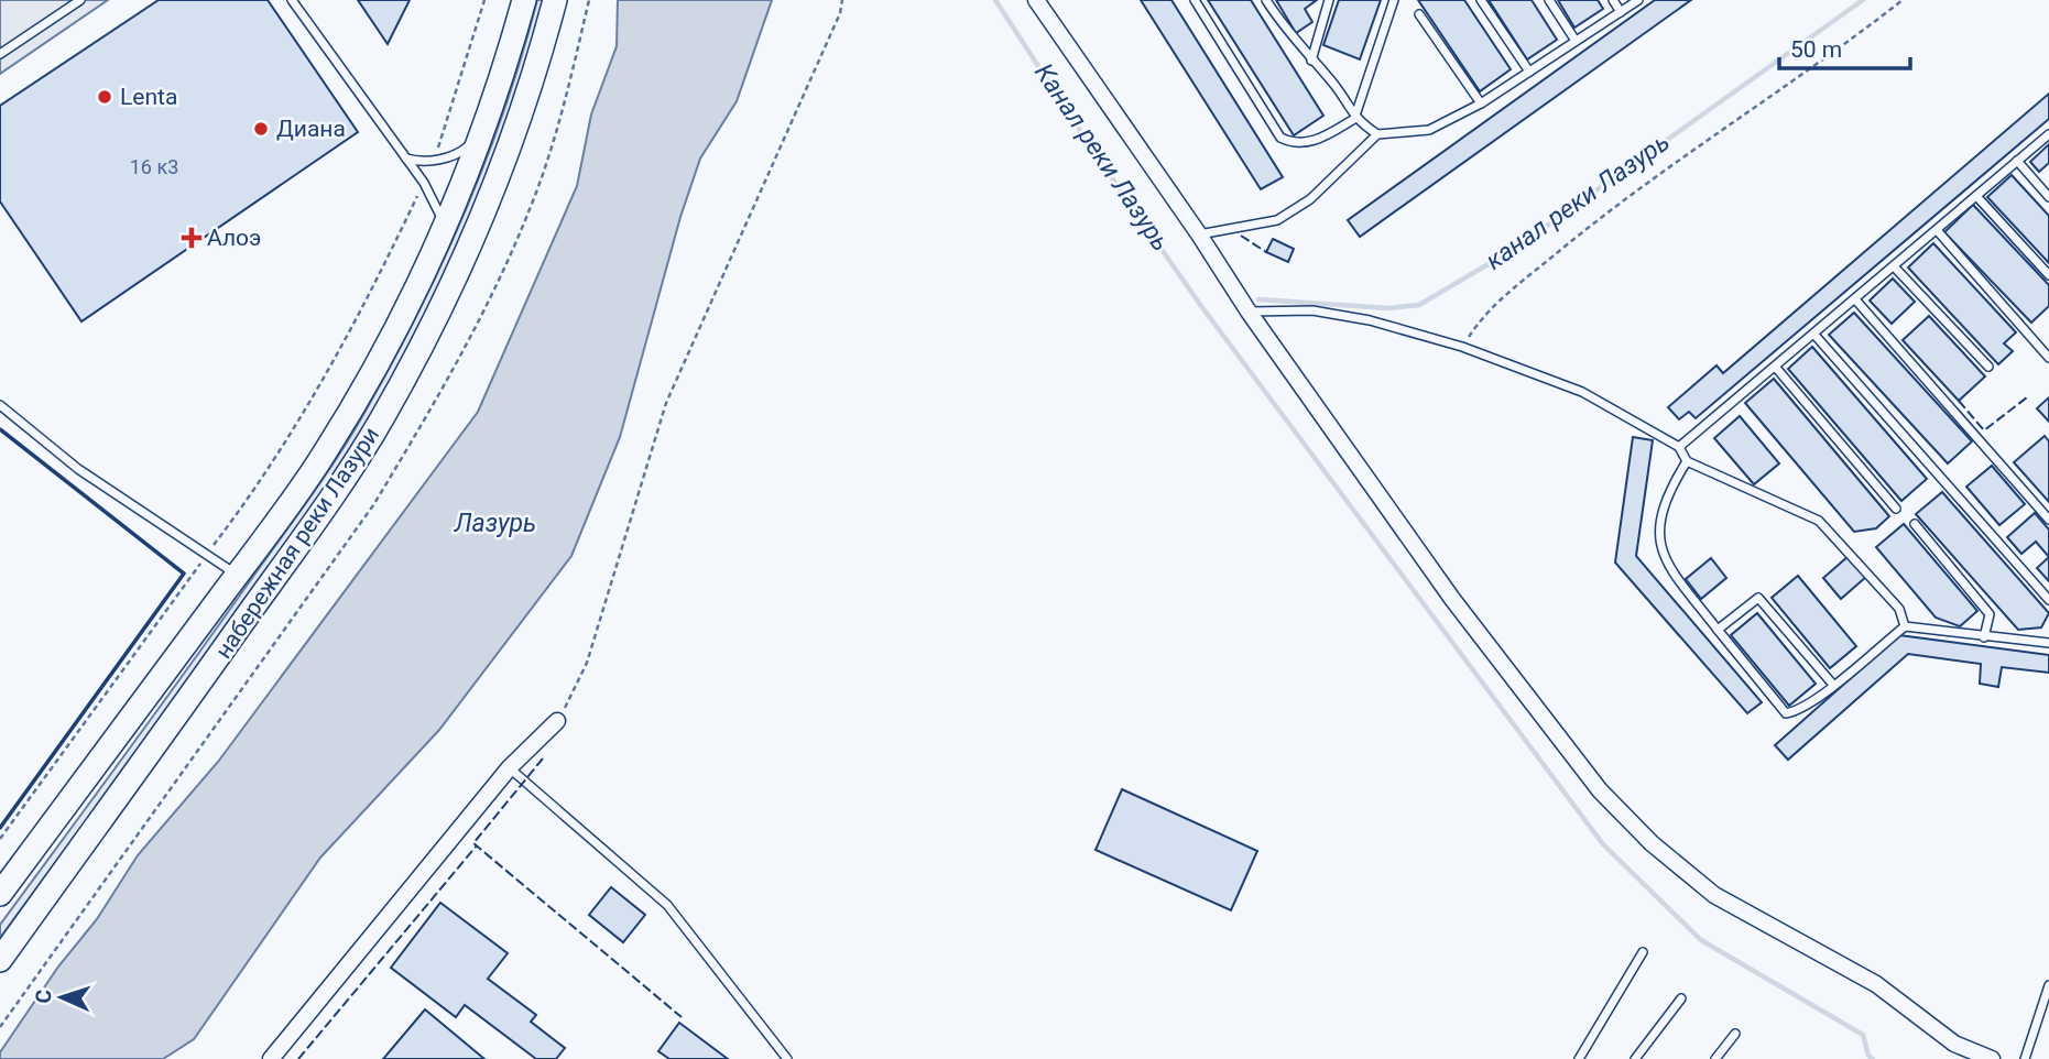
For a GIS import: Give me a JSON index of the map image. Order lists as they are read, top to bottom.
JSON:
{
  "streets": {
    "main road": ["набережная реки Лазури"]
  },
  "water": ["Канал реки Лазурь", "канал реки Лазурь", "Лазурь"],
  "places": {
    "other": ["Lenta", "Диана"],
    "health": ["Алоэ"]
  },
  "house_numbers": ["16 к3"],
  "scale_bar": "50 m",
  "north": "left"
}
